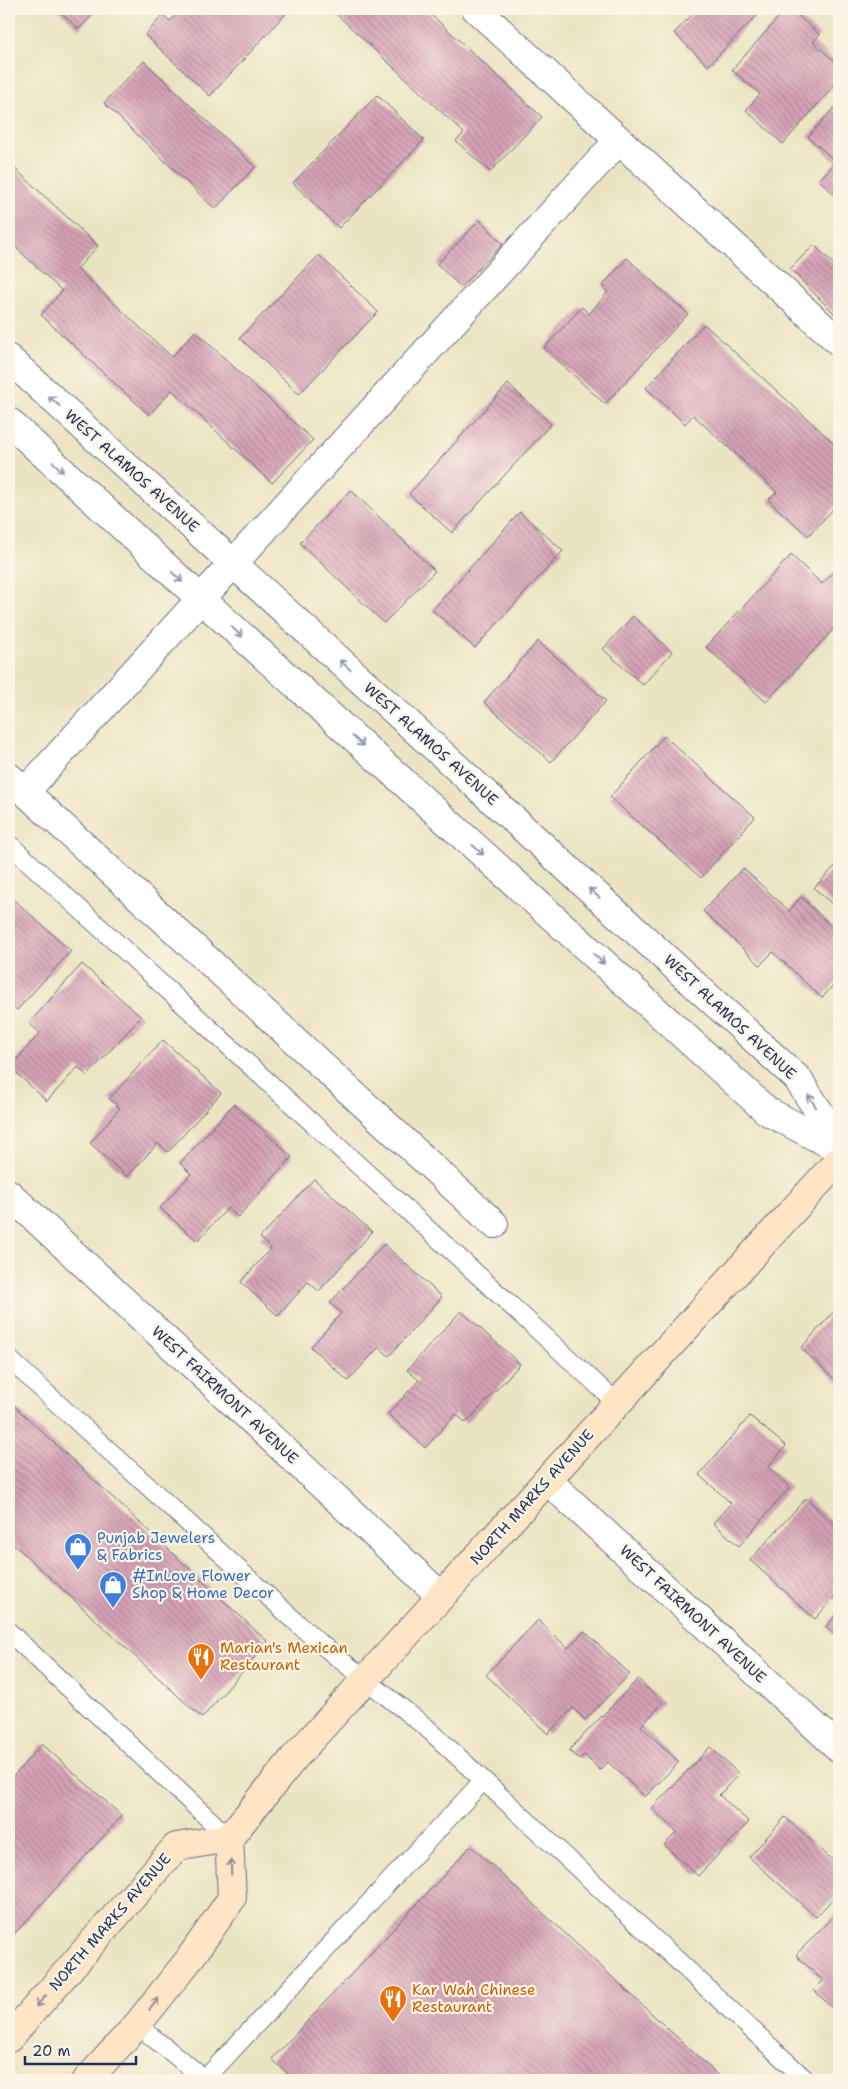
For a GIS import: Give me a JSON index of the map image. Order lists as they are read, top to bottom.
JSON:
{
  "streets": {
    "main road": ["NORTH MARKS AVENUE"],
    "street": ["WEST ALAMOS AVENUE", "WEST FAIRMONT AVENUE"]
  },
  "crossings": [
    ["WEST FAIRMONT AVENUE", "NORTH MARKS AVENUE"]
  ],
  "places": {
    "shop": ["Punjab Jewelers & Fabrics", "#InLove Flower Shop & Home Decor"],
    "restaurant": ["Marian's Mexican Restaurant", "Kar Wah Chinese Restaurant"]
  },
  "scale_bar": "20 m"
}
